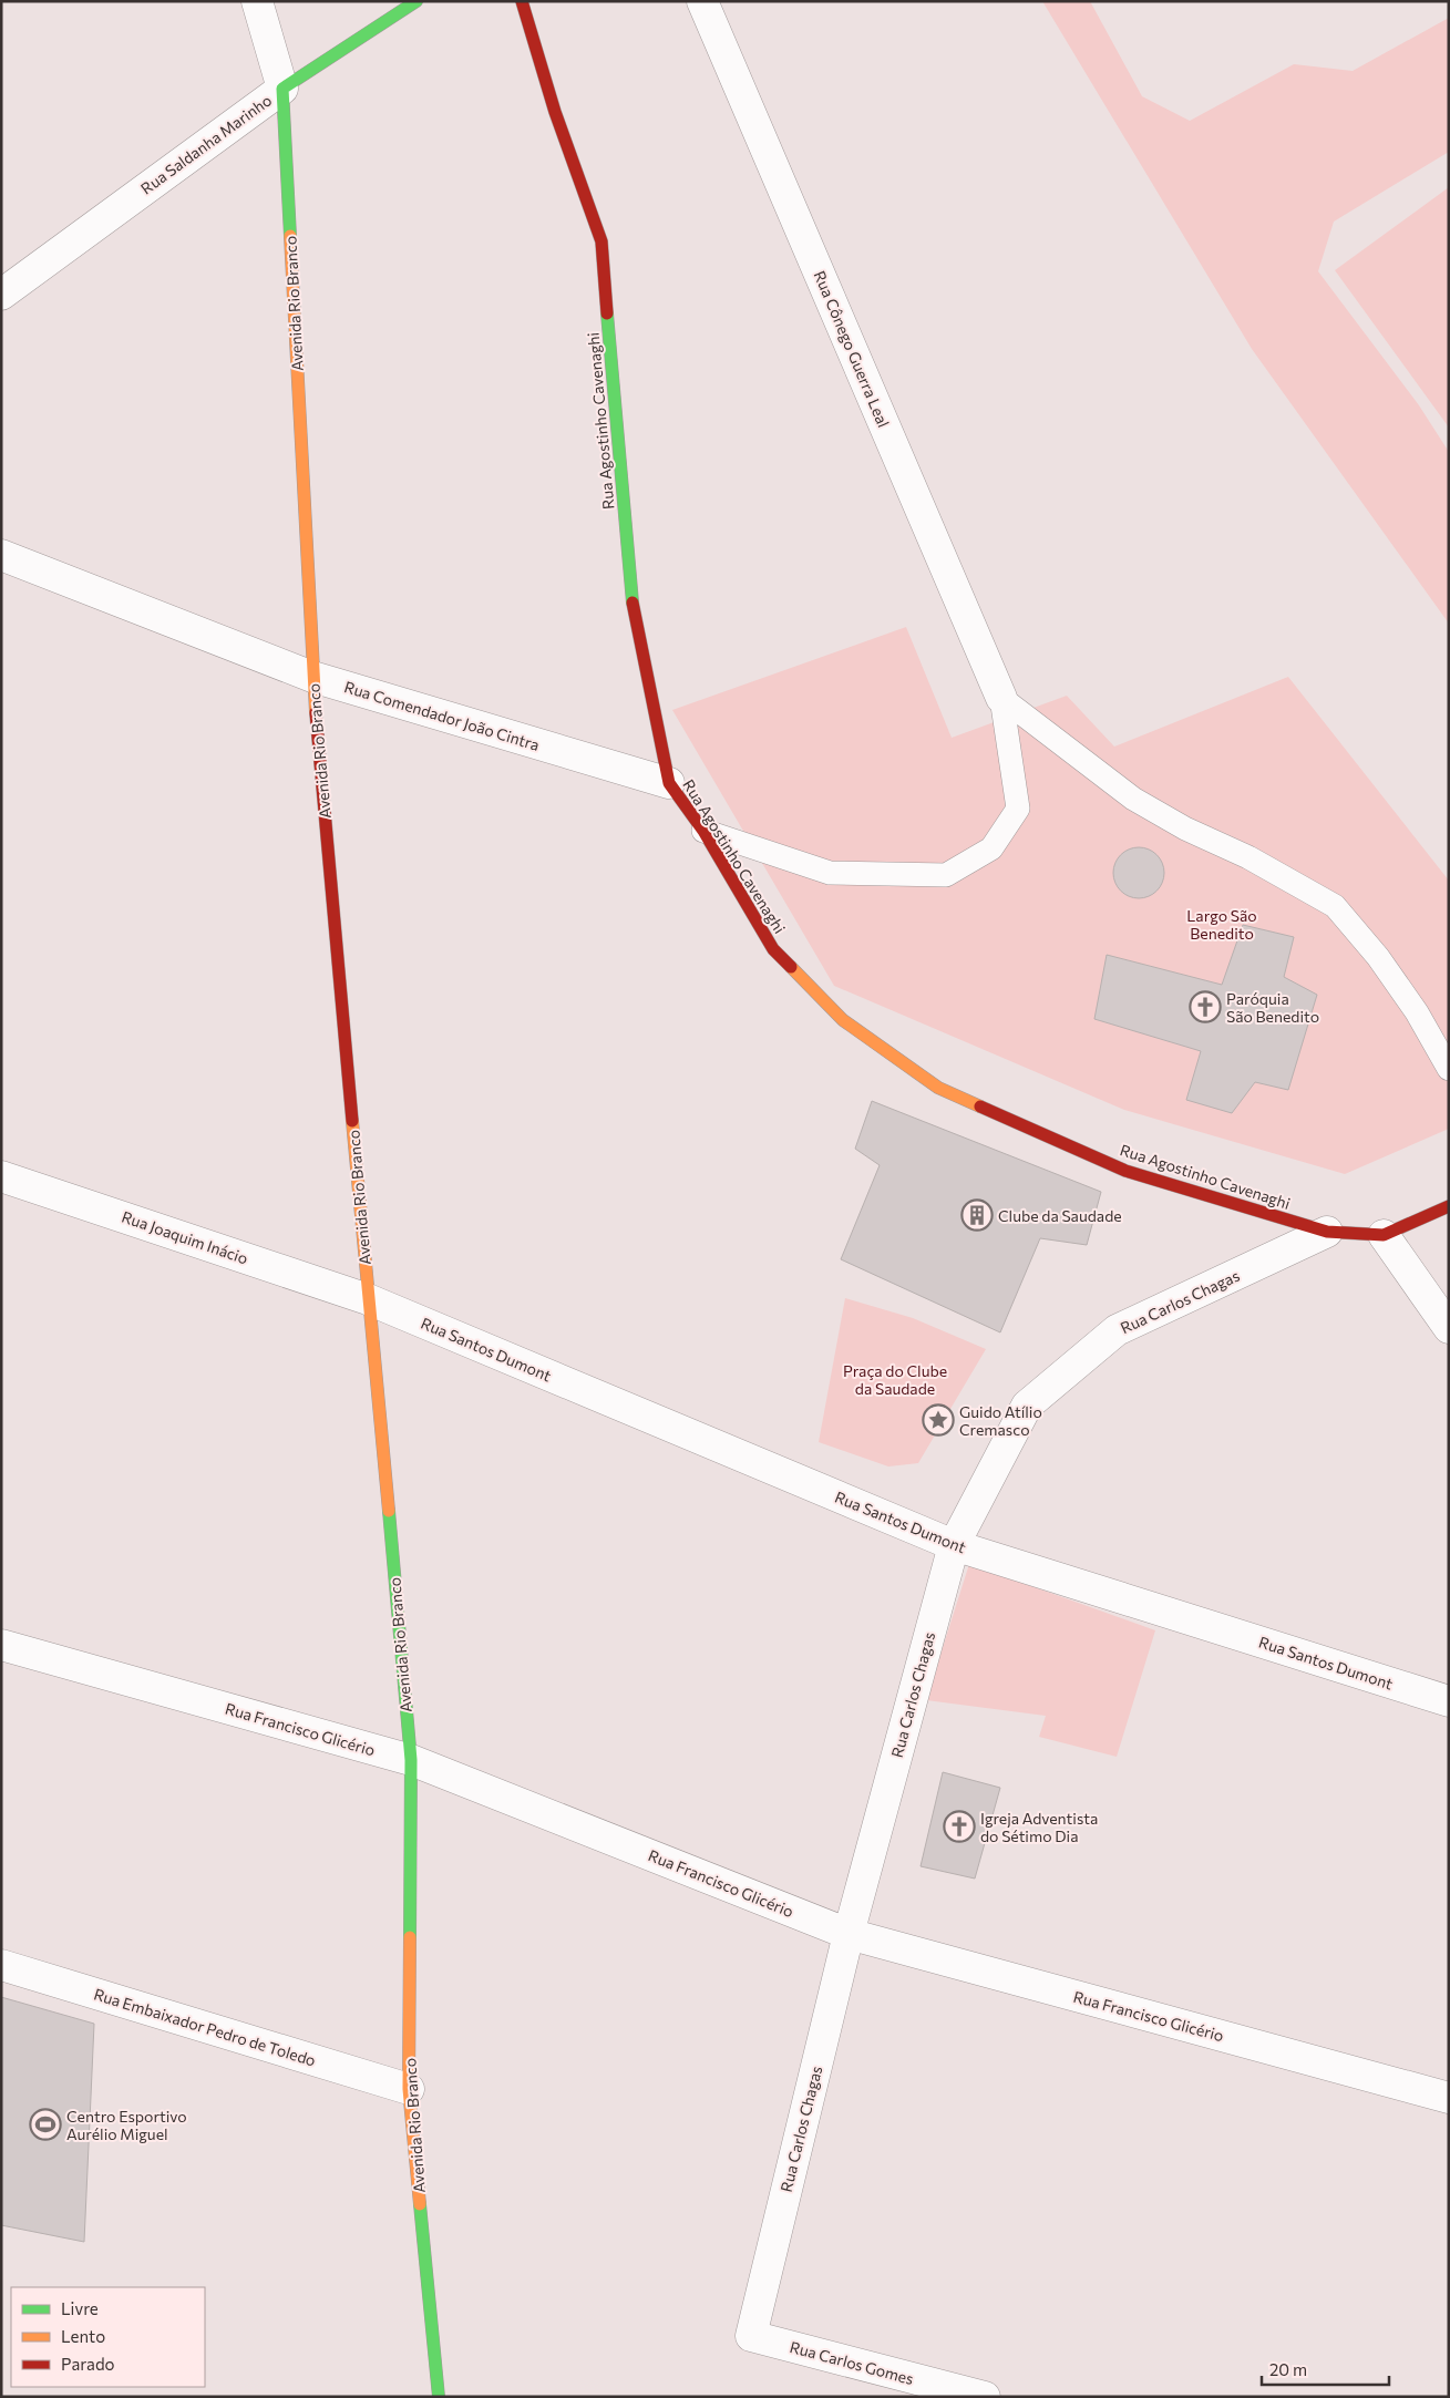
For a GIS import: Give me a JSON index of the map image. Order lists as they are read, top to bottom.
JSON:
{
  "streets": {
    "main road": ["Rua Saldanha Marinho", "Avenida Rio Branco", "Rua Agostinho Cavenaghi"],
    "street": [
      "Rua Cônego Guerra Leal",
      "Rua Comendador João Cintra",
      "Rua Joaquim Inácio",
      "Rua Carlos Chagas",
      "Rua Santos Dumont",
      "Rua Francisco Glicério",
      "Rua Embaixador Pedro de Toledo",
      "Rua Carlos Gomes"
    ]
  },
  "crossings": [
    ["Rua Saldanha Marinho", "Avenida Rio Branco"],
    ["Avenida Rio Branco", "Rua Comendador João Cintra"],
    ["Avenida Rio Branco", "Rua Joaquim Inácio"],
    ["Avenida Rio Branco", "Rua Santos Dumont"],
    ["Avenida Rio Branco", "Rua Francisco Glicério"],
    ["Avenida Rio Branco", "Rua Embaixador Pedro de Toledo"],
    ["Rua Agostinho Cavenaghi", "Rua Comendador João Cintra"],
    ["Rua Agostinho Cavenaghi", "Rua Carlos Chagas"],
    ["Rua Joaquim Inácio", "Rua Santos Dumont"],
    ["Rua Carlos Chagas", "Rua Santos Dumont"],
    ["Rua Carlos Chagas", "Rua Francisco Glicério"],
    ["Rua Carlos Chagas", "Rua Carlos Gomes"]
  ],
  "parks": ["Largo São Benedito", "Praça do Clube da Saudade"],
  "places": {
    "church": ["Paróquia São Benedito", "Igreja Adventista do Sétimo Dia"],
    "building": ["Clube da Saudade"],
    "place": ["Guido Atílio Cremasco"],
    "sports": ["Centro Esportivo Aurélio Miguel"]
  },
  "legend": ["Livre", "Lento", "Parado"],
  "scale_bar": "20 m"
}
